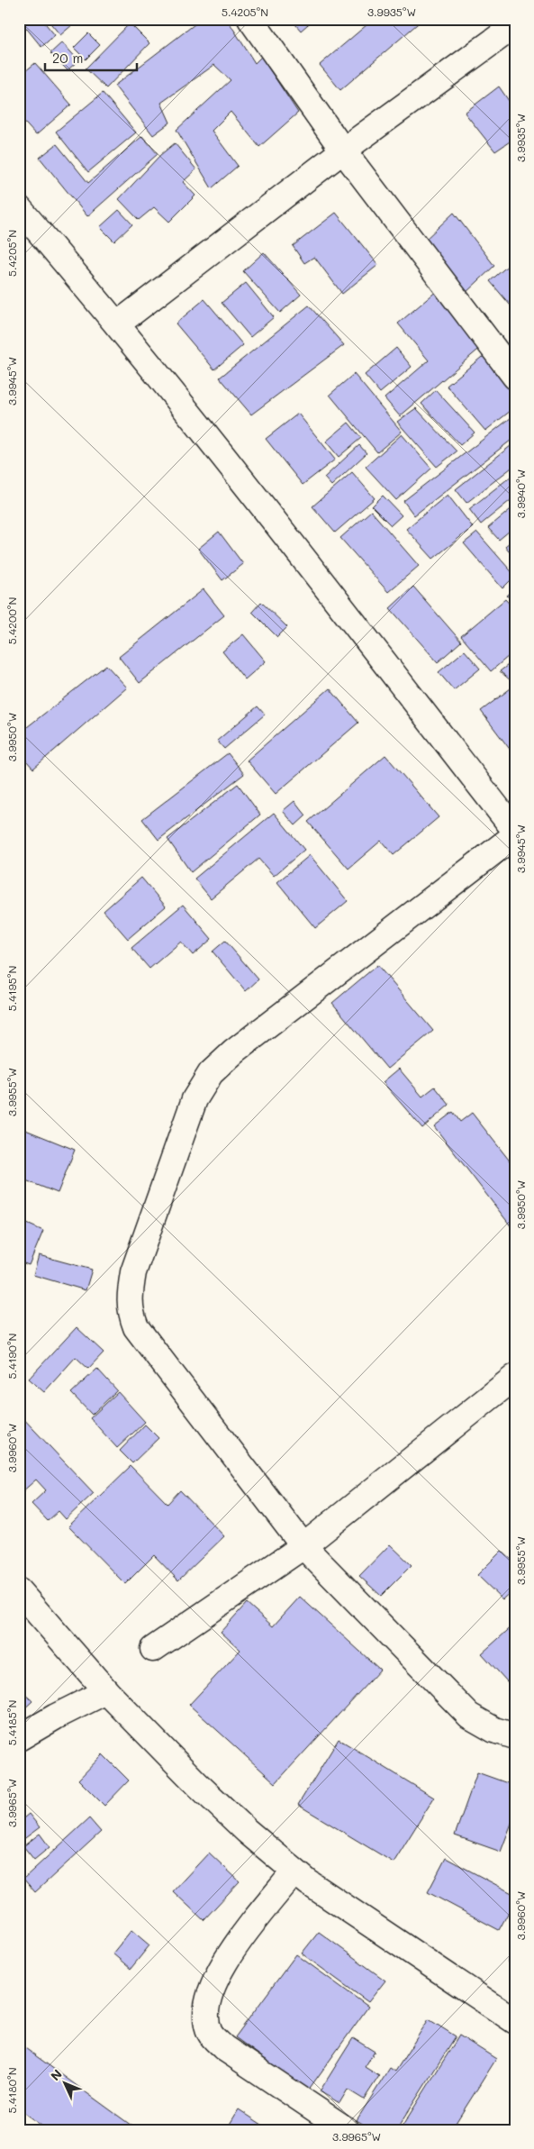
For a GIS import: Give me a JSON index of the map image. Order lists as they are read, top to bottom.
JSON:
{
  "scale_bar": "20 m",
  "north": "top left",
  "coordinates": [
    "5.4205°N",
    "3.9935°W",
    "3.9945°W",
    "3.9940°W",
    "5.4200°N",
    "3.9950°W",
    "5.4195°N",
    "3.9955°W",
    "5.4190°N",
    "3.9960°W",
    "5.4185°N",
    "3.9965°W",
    "5.4180°N"
  ]
}
